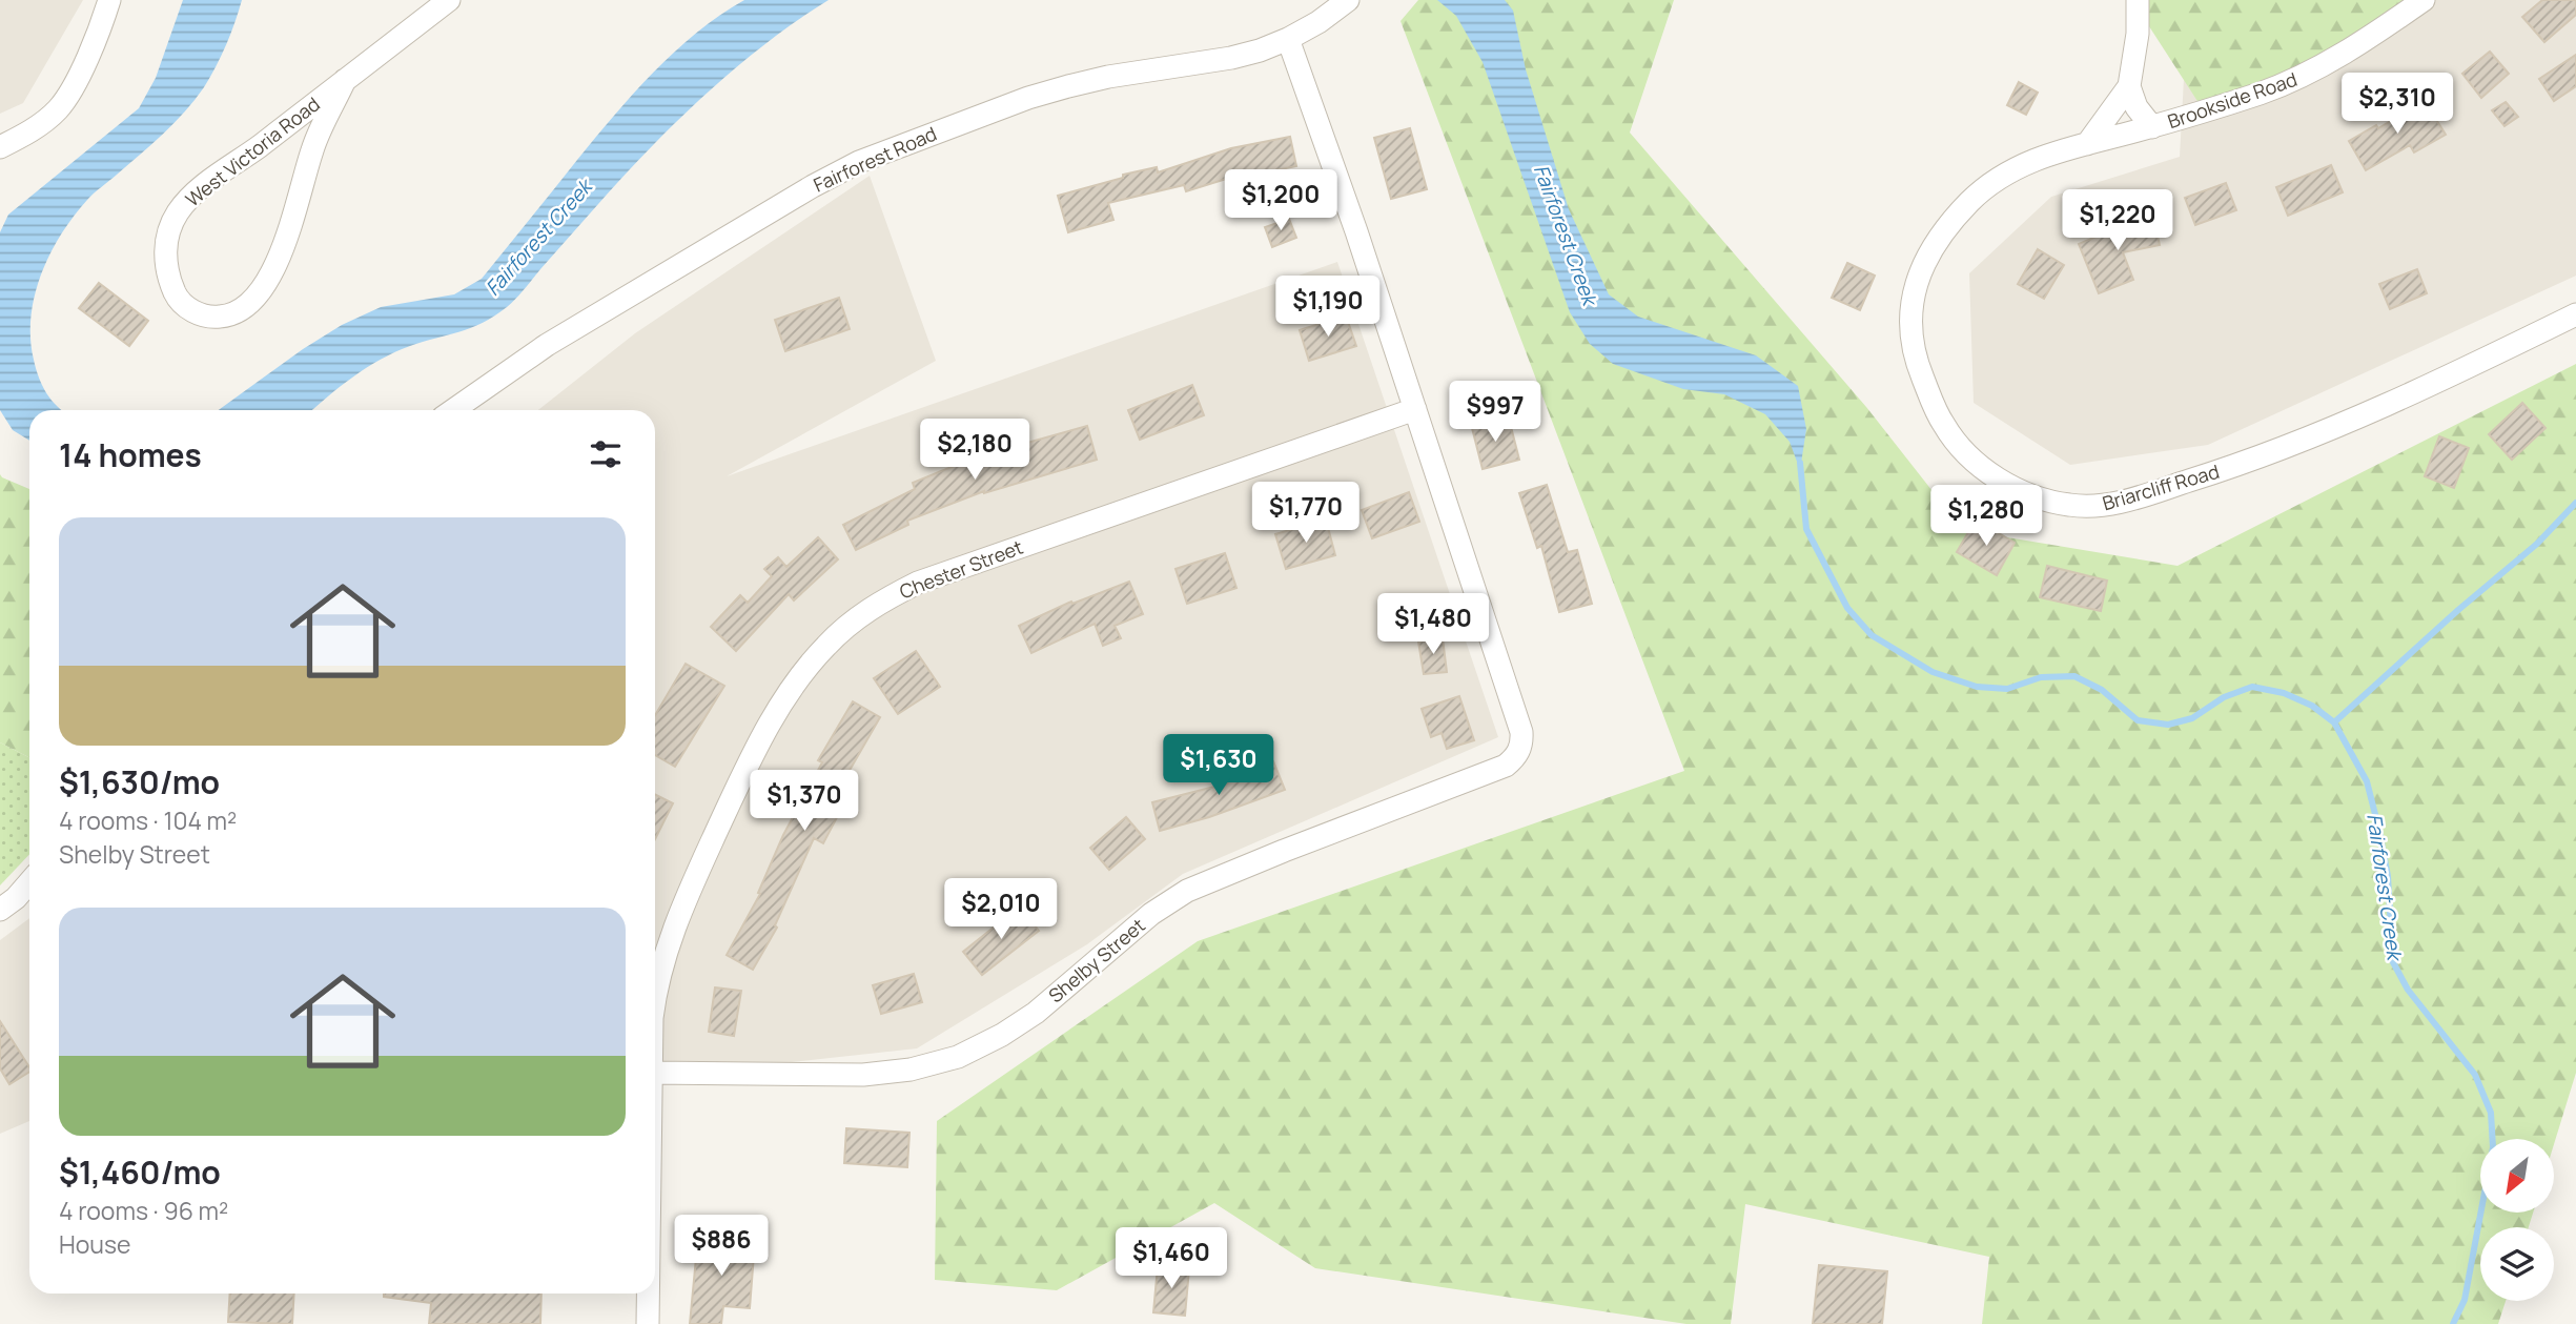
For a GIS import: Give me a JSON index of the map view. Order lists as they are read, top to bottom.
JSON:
{
  "streets": {
    "street": [
      "Brookside Road",
      "West Victoria Road",
      "Fairforest Road",
      "Briarcliff Road",
      "Chester Street",
      "Shelby Street"
    ]
  },
  "crossings": [
    ["Brookside Road", "Briarcliff Road"],
    ["Chester Street", "Shelby Street"]
  ],
  "water": ["Fairforest Creek"],
  "north": "bottom left",
  "page": {
    "price": [
      "$2,310",
      "$1,200",
      "$1,220",
      "$1,190",
      "$997",
      "$2,180",
      "$1,770",
      "$1,280",
      "$1,480",
      "$1,630",
      "$1,370",
      "$2,010",
      "$886",
      "$1,460"
    ],
    "heading": "14 homes",
    "list": [
      {
        "name": "$1,630/mo",
        "note": "4 rooms · 104 m² · Shelby Street"
      },
      {
        "name": "$1,460/mo",
        "note": "4 rooms · 96 m² · House"
      }
    ]
  }
}
